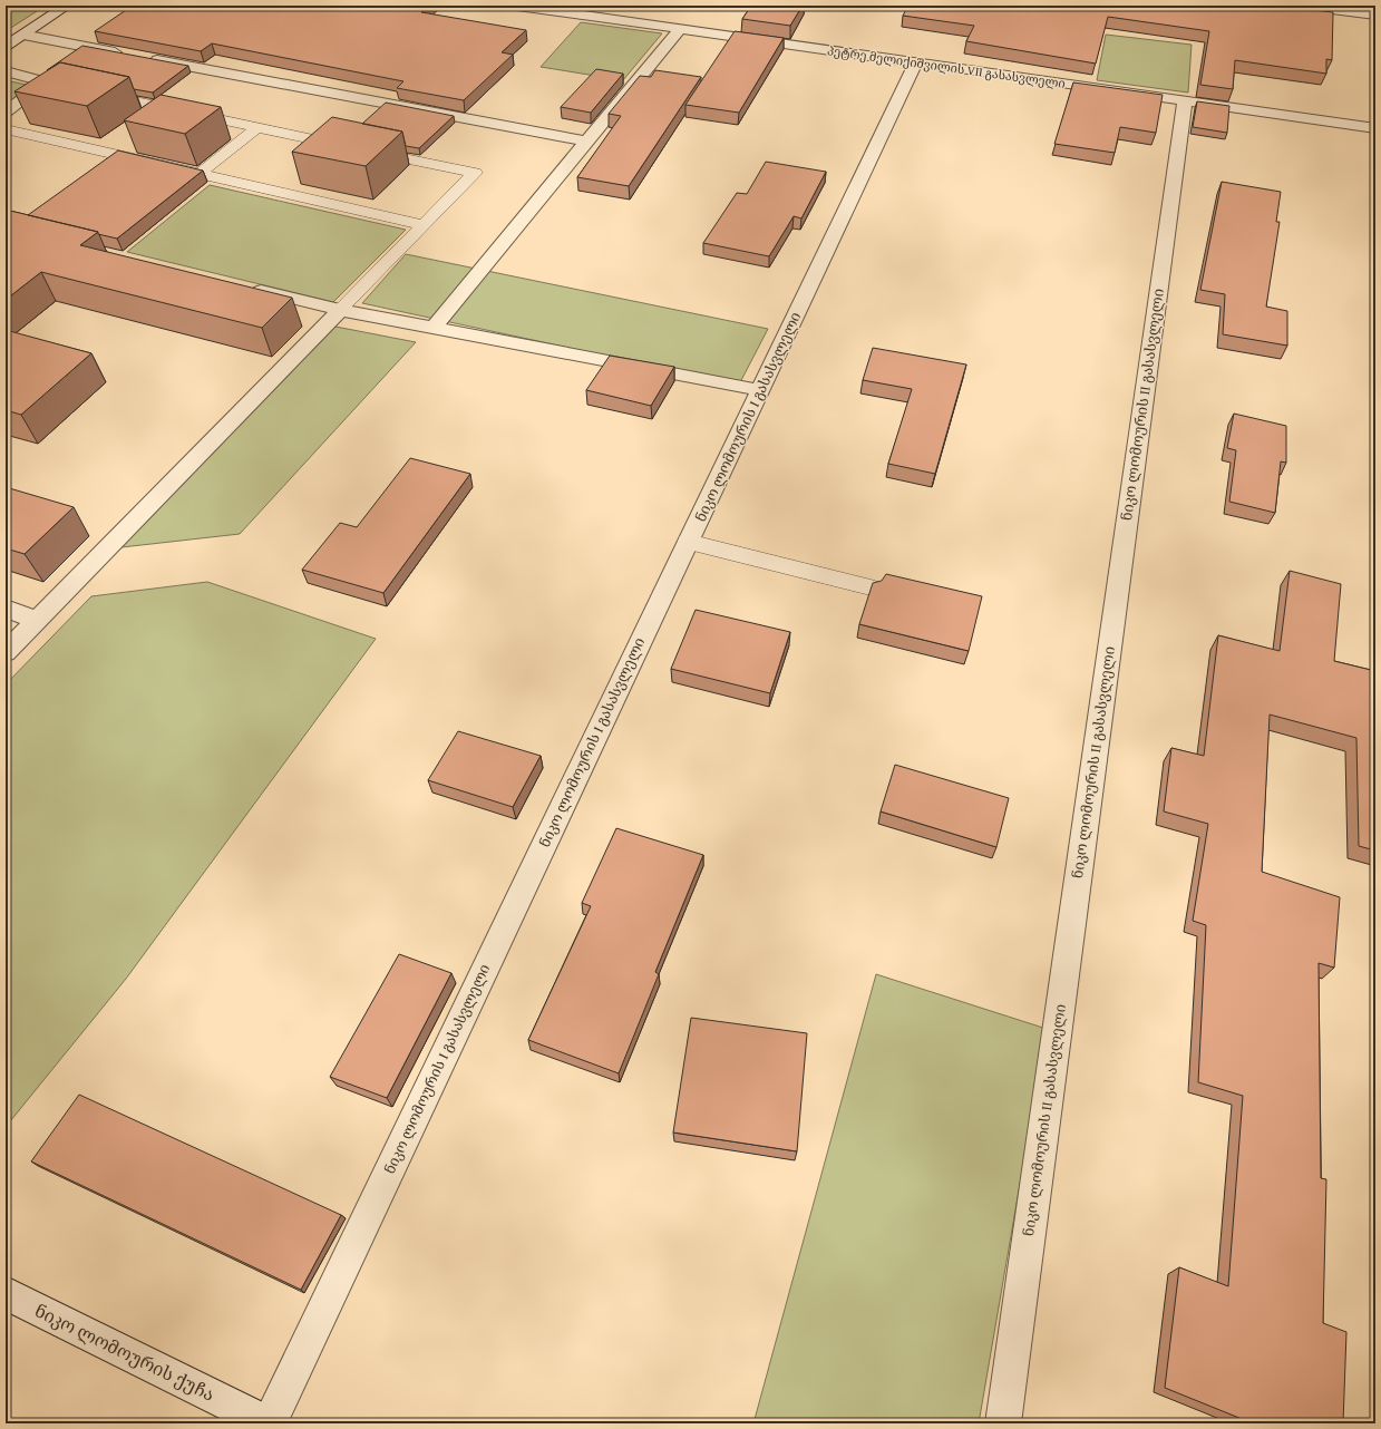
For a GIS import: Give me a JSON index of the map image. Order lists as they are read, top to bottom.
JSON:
{
  "streets": {
    "street": [
      "პეტრე მელიქიშვილის VII გასასვლელი",
      "ნიკო ლომოურის II გასასვლელი",
      "ნიკო ლომოურის I გასასვლელი",
      "ნიკო ლომოურის ქუჩა"
    ]
  },
  "crossings": [
    ["პეტრე მელიქიშვილის VII გასასვლელი", "ნიკო ლომოურის II გასასვლელი"],
    ["პეტრე მელიქიშვილის VII გასასვლელი", "ნიკო ლომოურის I გასასვლელი"],
    ["ნიკო ლომოურის I გასასვლელი", "ნიკო ლომოურის ქუჩა"]
  ]
}
